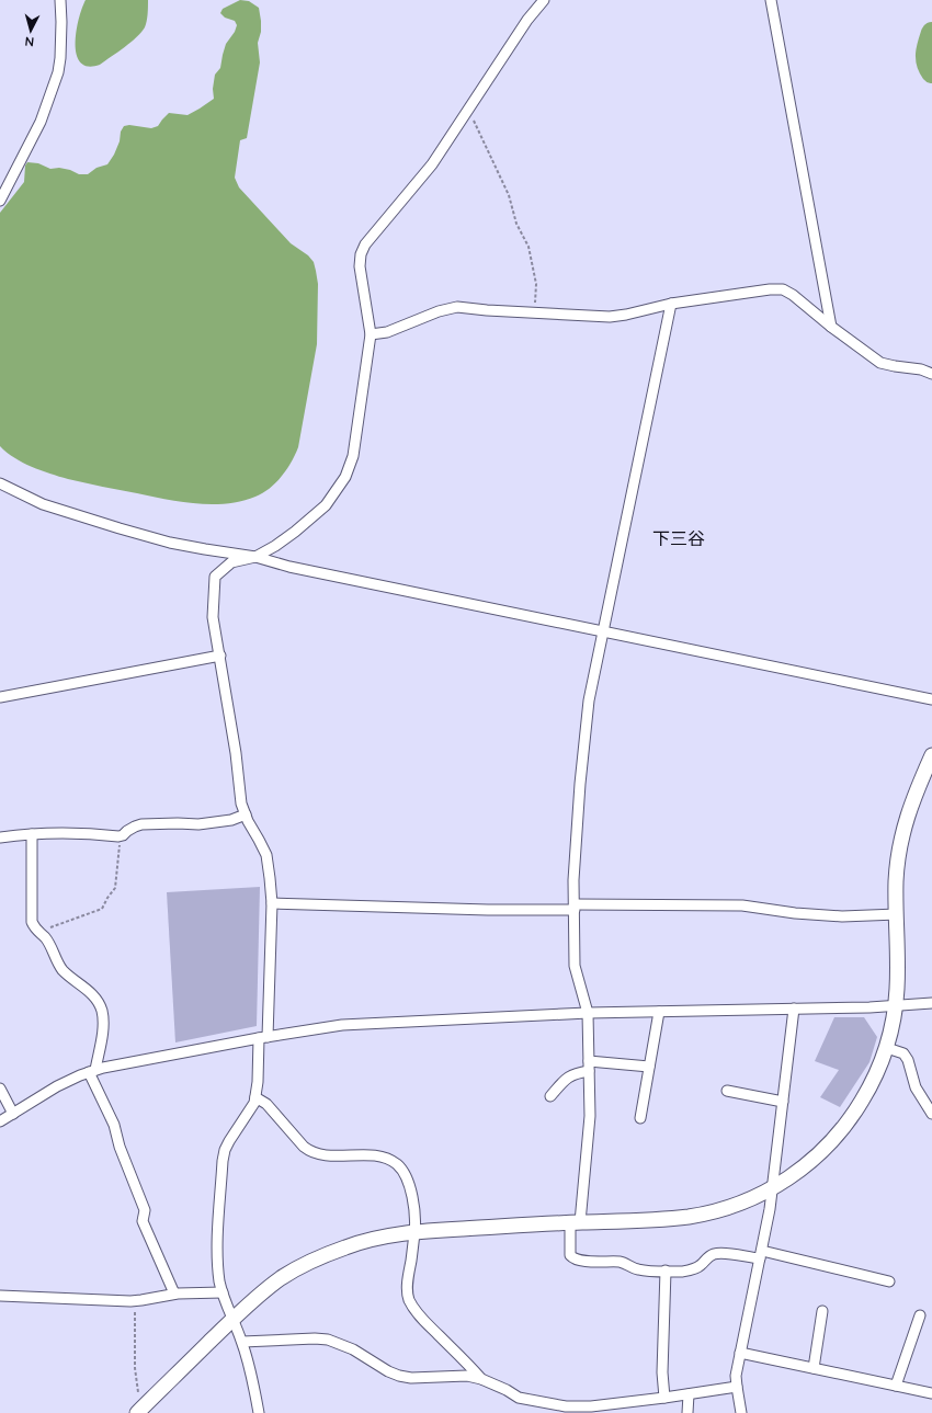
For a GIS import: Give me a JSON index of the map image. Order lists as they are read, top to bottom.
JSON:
{
  "districts": ["下三谷"],
  "north": "bottom"
}
